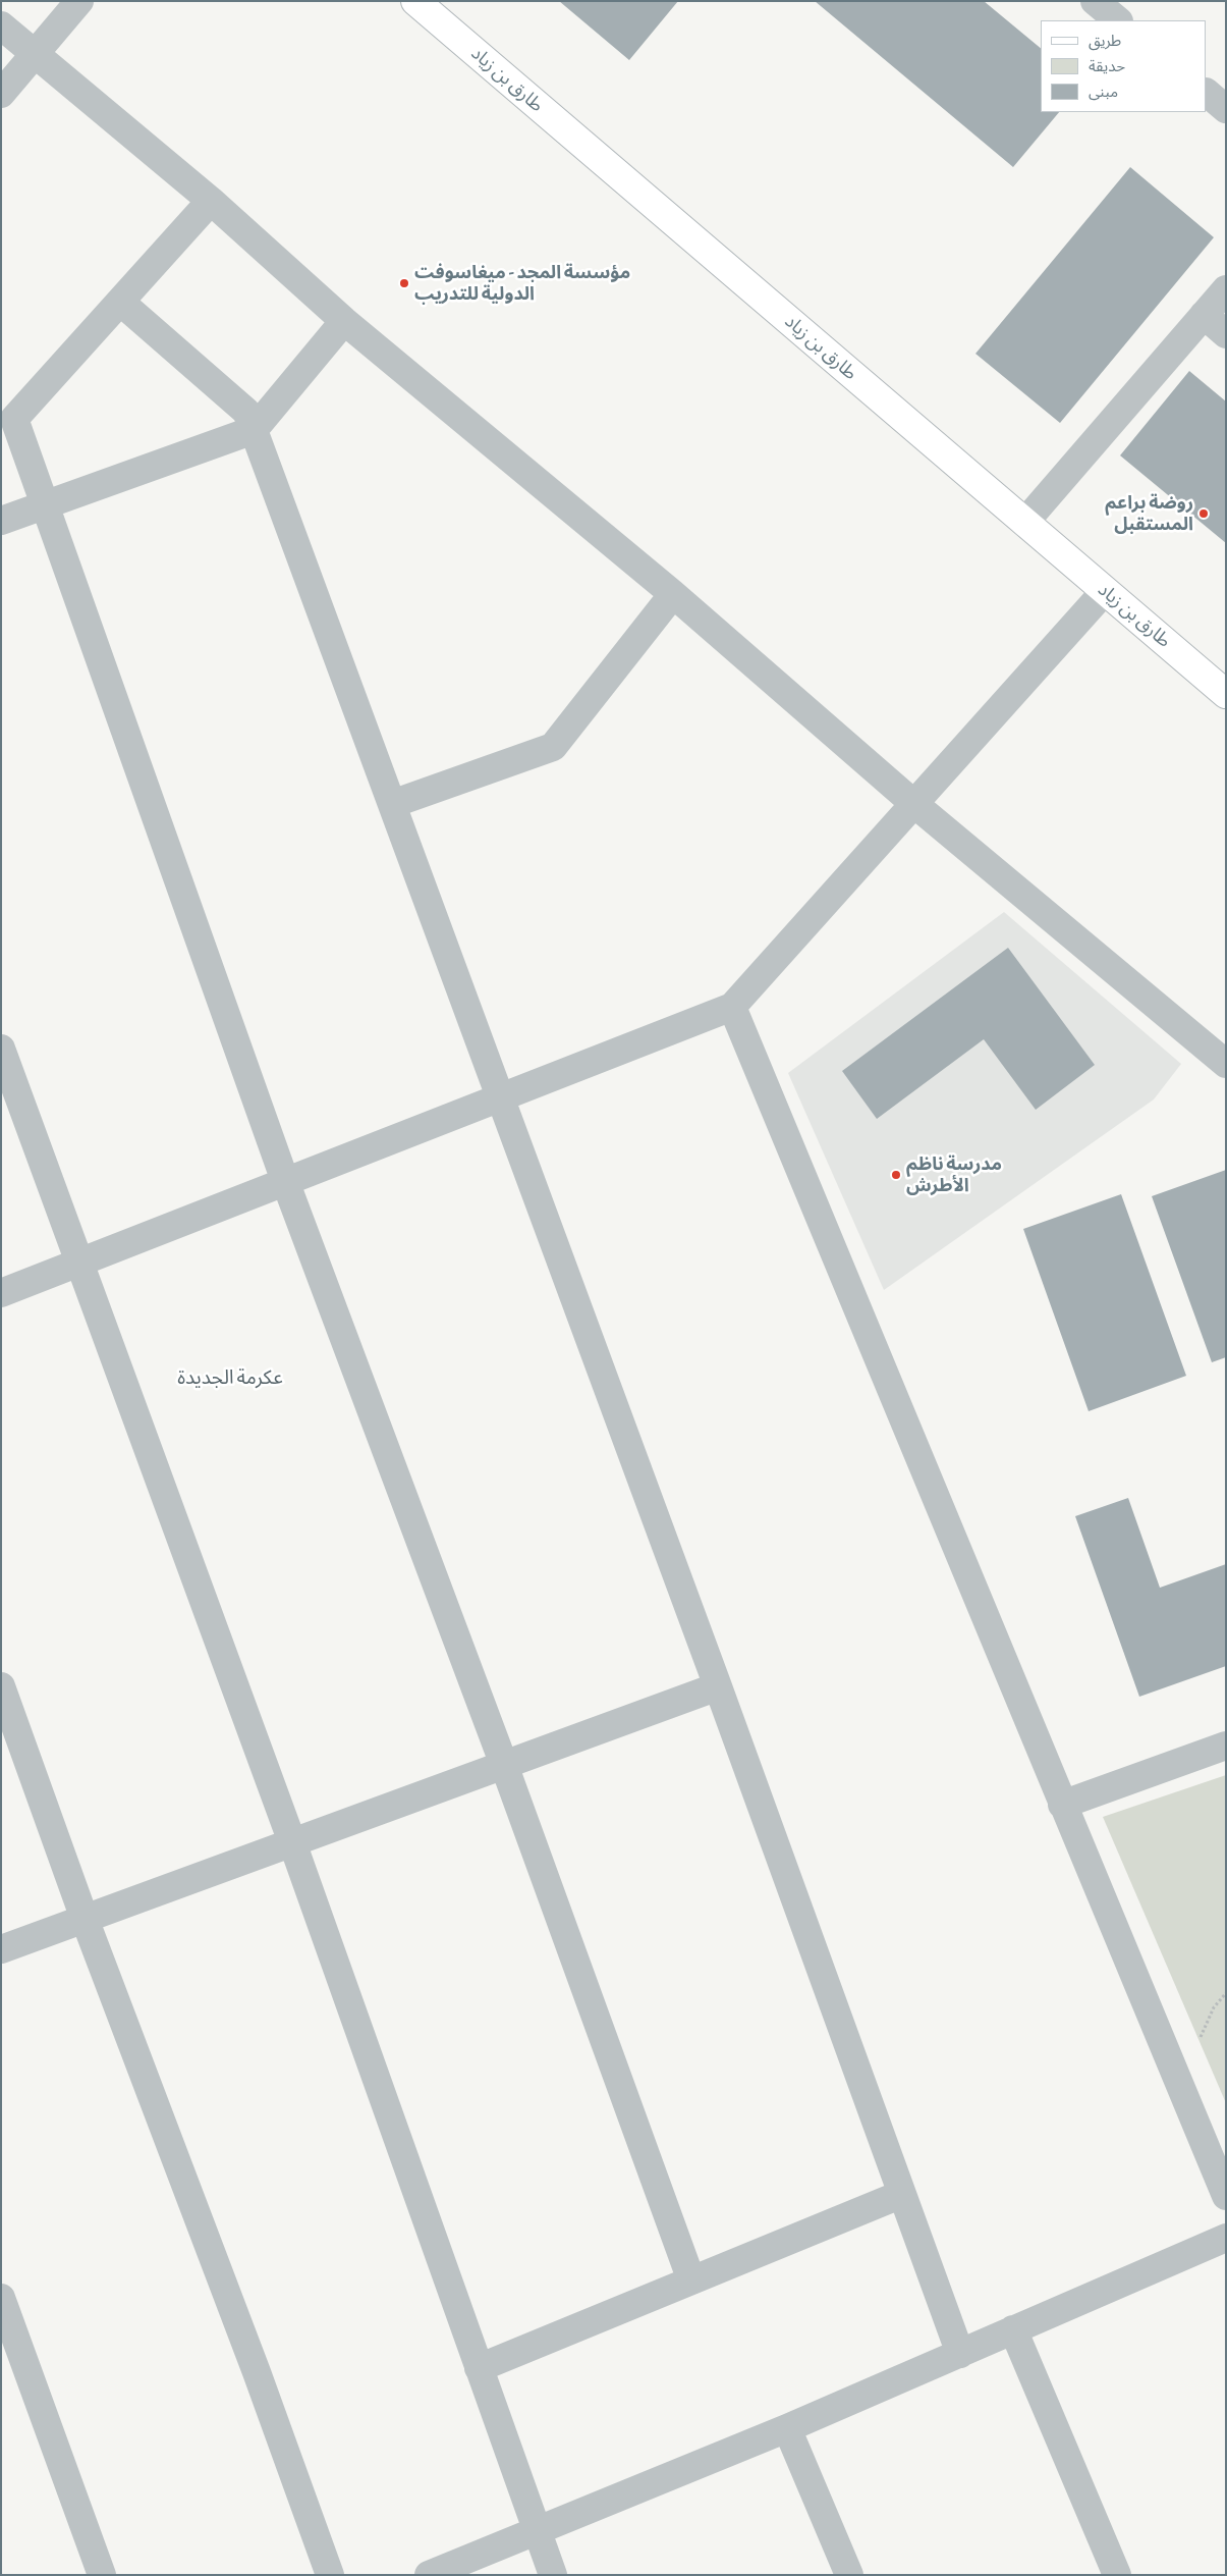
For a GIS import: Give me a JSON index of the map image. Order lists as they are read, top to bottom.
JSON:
{
  "streets": {
    "main road": ["طارق بن زياد"]
  },
  "districts": ["عكرمة الجديدة"],
  "places": ["مؤسسة المجد - ميغاسوفت الدولية للتدريب", "روضة براعم المستقبل", "مدرسة ناظم الأطرش"],
  "legend": ["طريق", "حديقة", "مبنى"]
}
